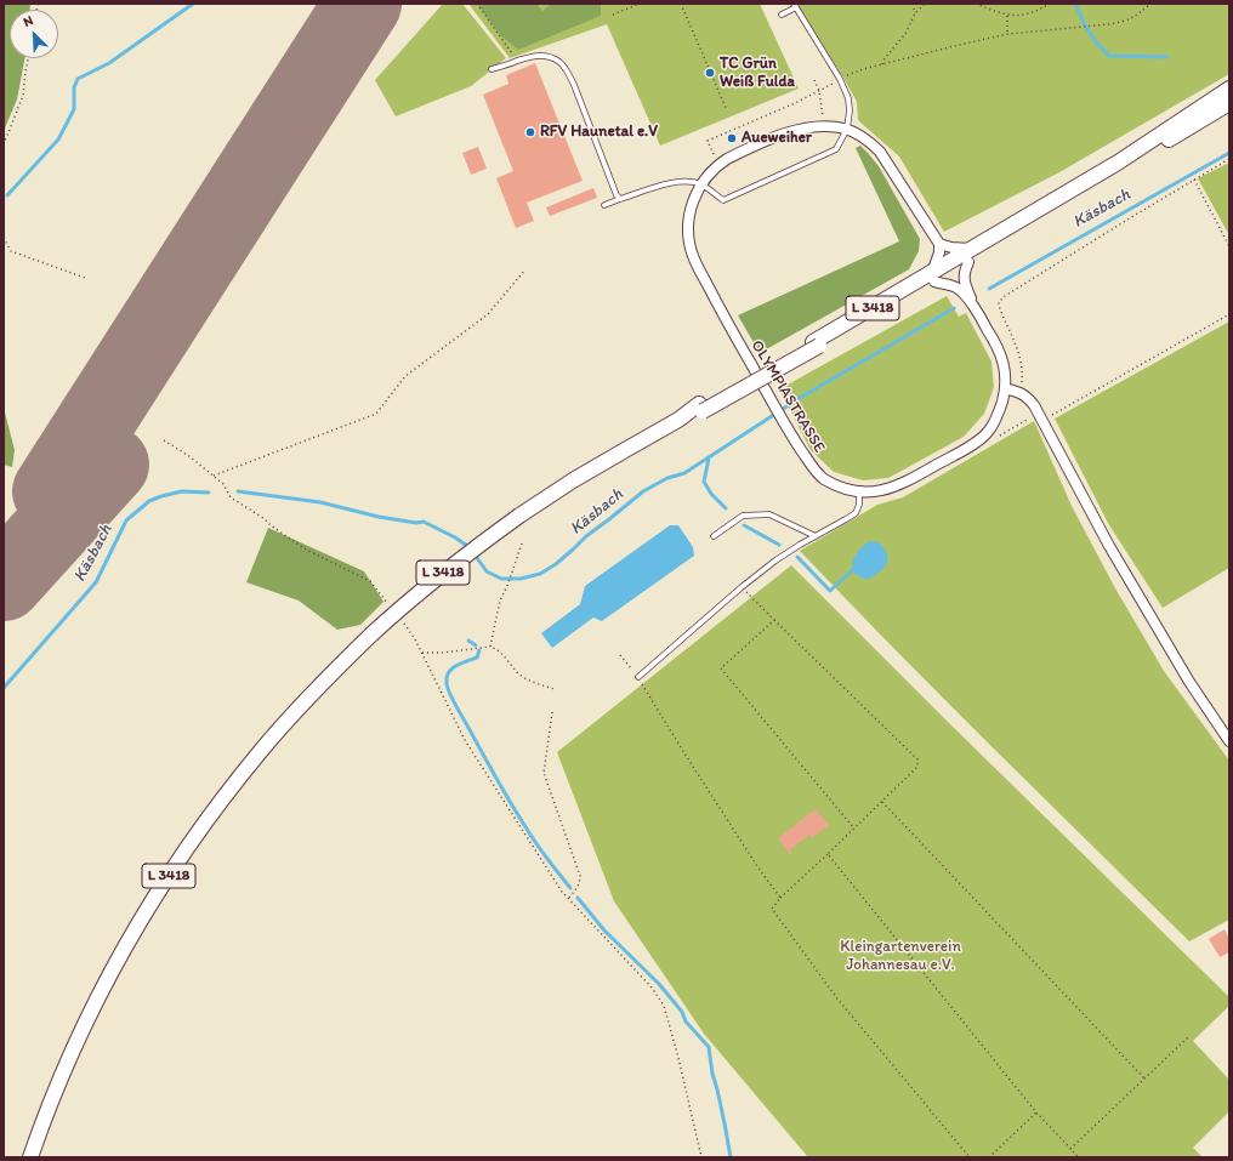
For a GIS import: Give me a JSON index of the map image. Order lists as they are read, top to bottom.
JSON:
{
  "streets": {
    "main road": ["L 3418"],
    "street": ["OLYMPIASTRASSE"]
  },
  "crossings": [
    ["L 3418", "OLYMPIASTRASSE"]
  ],
  "water": ["Käsbach"],
  "parks": ["Kleingartenverein Johannesau e.V."],
  "places": ["TC Grün Weiß Fulda", "RFV Haunetal e.V", "Aueweiher"],
  "north": "top left"
}
